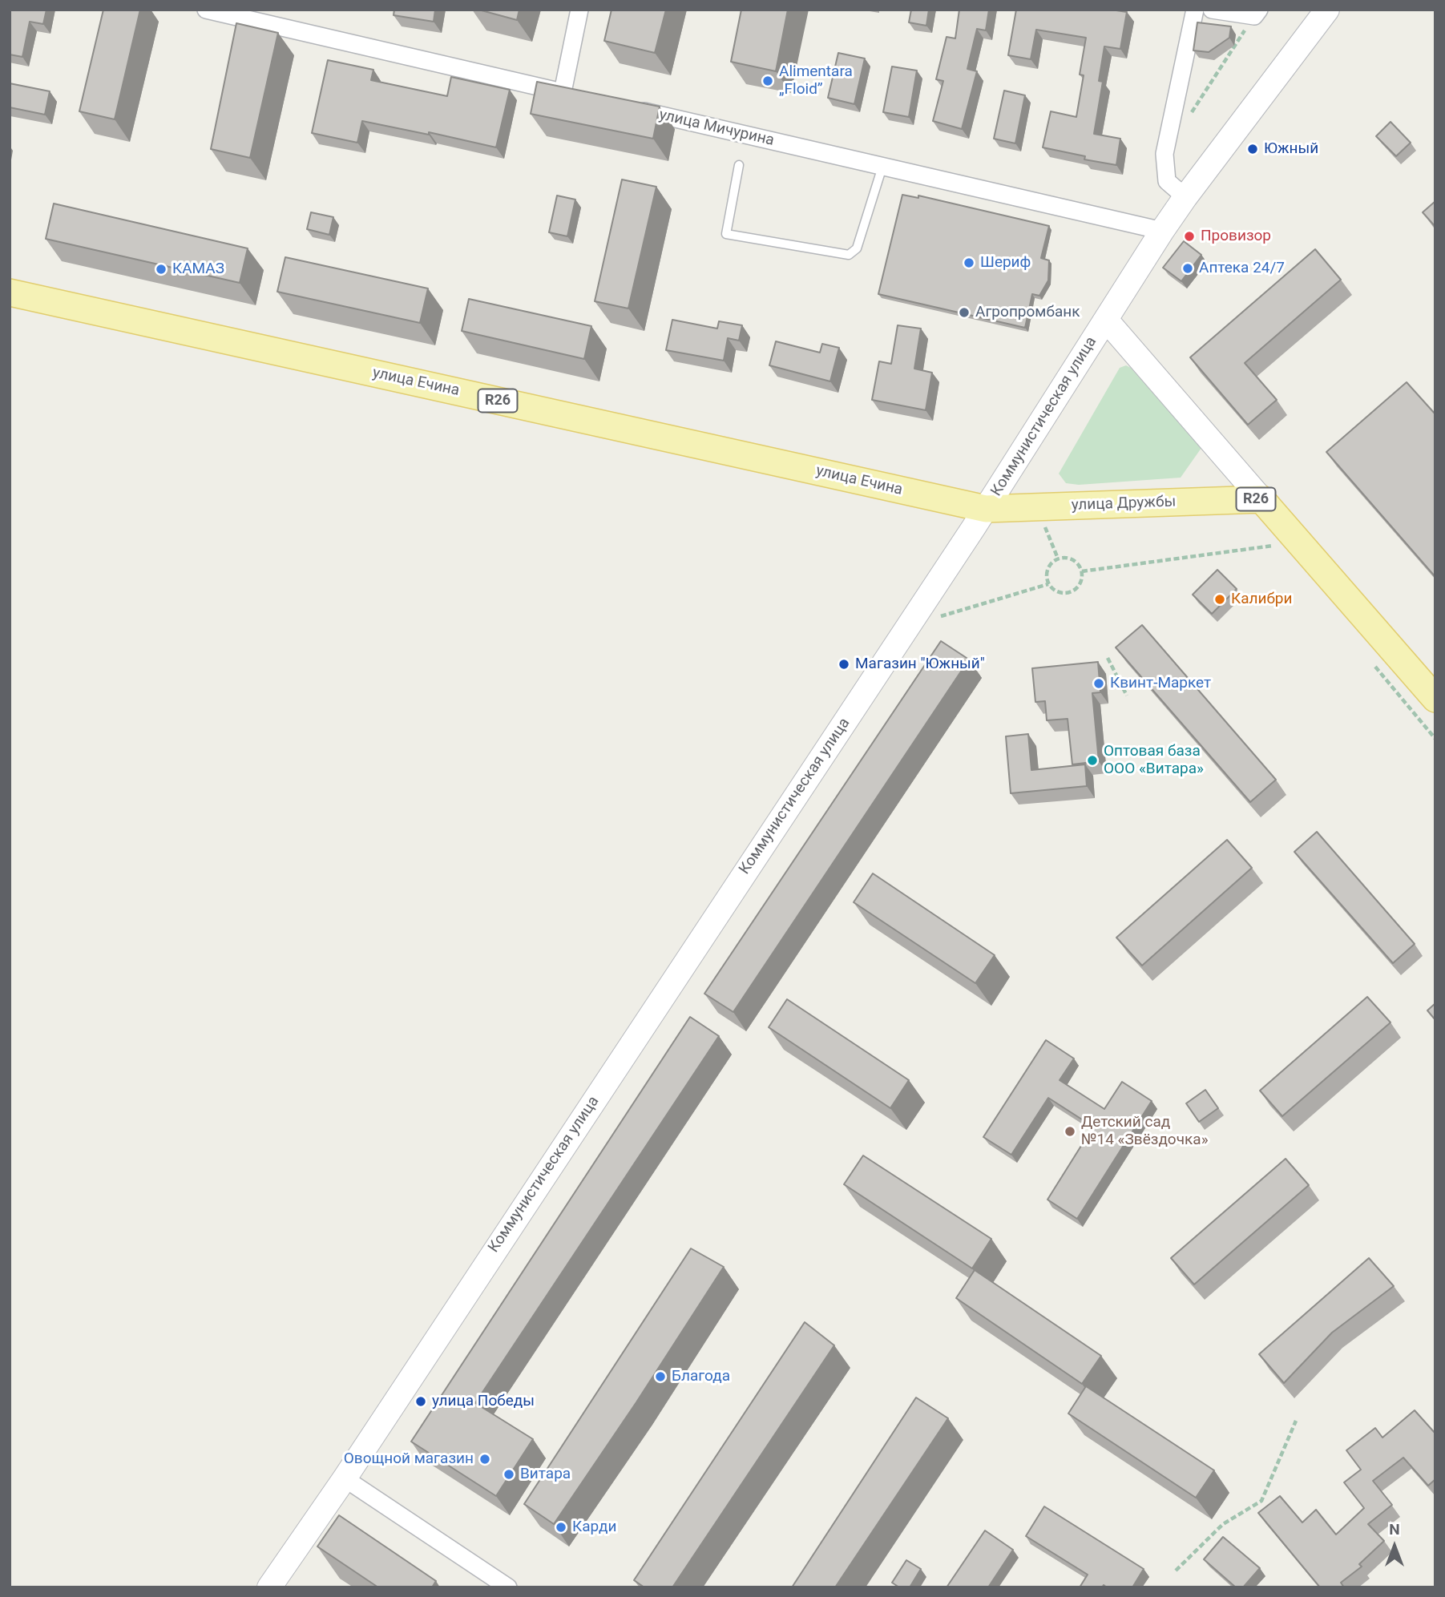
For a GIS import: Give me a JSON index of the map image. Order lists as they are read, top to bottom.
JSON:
{
  "streets": {
    "main road": [
      "улица Ечина",
      "R26",
      "Коммунистическая улица",
      "улица Дружбы"
    ],
    "street": ["улица Мичурина"]
  },
  "crossings": [
    ["улица Мичурина", "Коммунистическая улица"],
    ["улица Ечина", "Коммунистическая улица"],
    ["улица Ечина", "улица Дружбы"],
    ["R26", "улица Дружбы"],
    ["Коммунистическая улица", "улица Дружбы"]
  ],
  "places": [
    "Alimentara „Floid”",
    "Южный",
    "Провизор",
    "Шериф",
    "Аптека 24/7",
    "КАМАЗ",
    "Агропромбанк",
    "Калибри",
    "Магазин \"Южный\"",
    "Квинт-Маркет",
    "Оптовая база ООО «Витара»",
    "Детский сад №14 «Звёздочка»",
    "Благода",
    "улица Победы",
    "Овощной магазин",
    "Витара",
    "Карди"
  ],
  "north": "top"
}
